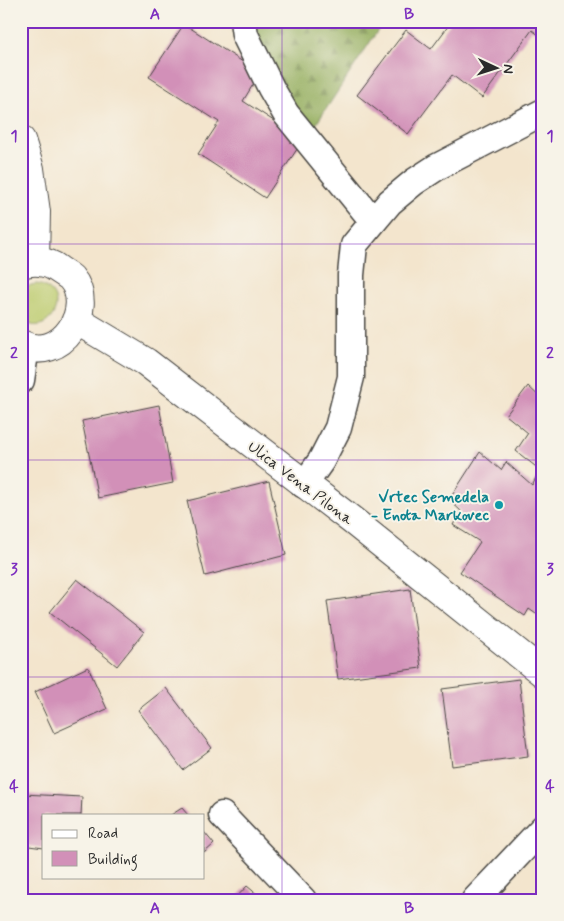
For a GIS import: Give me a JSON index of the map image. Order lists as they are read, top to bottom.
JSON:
{
  "streets": {
    "street": ["Ulica Vena Pilona"]
  },
  "places": ["Vrtec Semedela - Enota Markovec"],
  "legend": ["Road", "Building"],
  "north": "right",
  "grid": {
    "columns": ["A", "B"],
    "rows": [
      "1",
      "2",
      "3",
      "4"
    ]
  }
}
